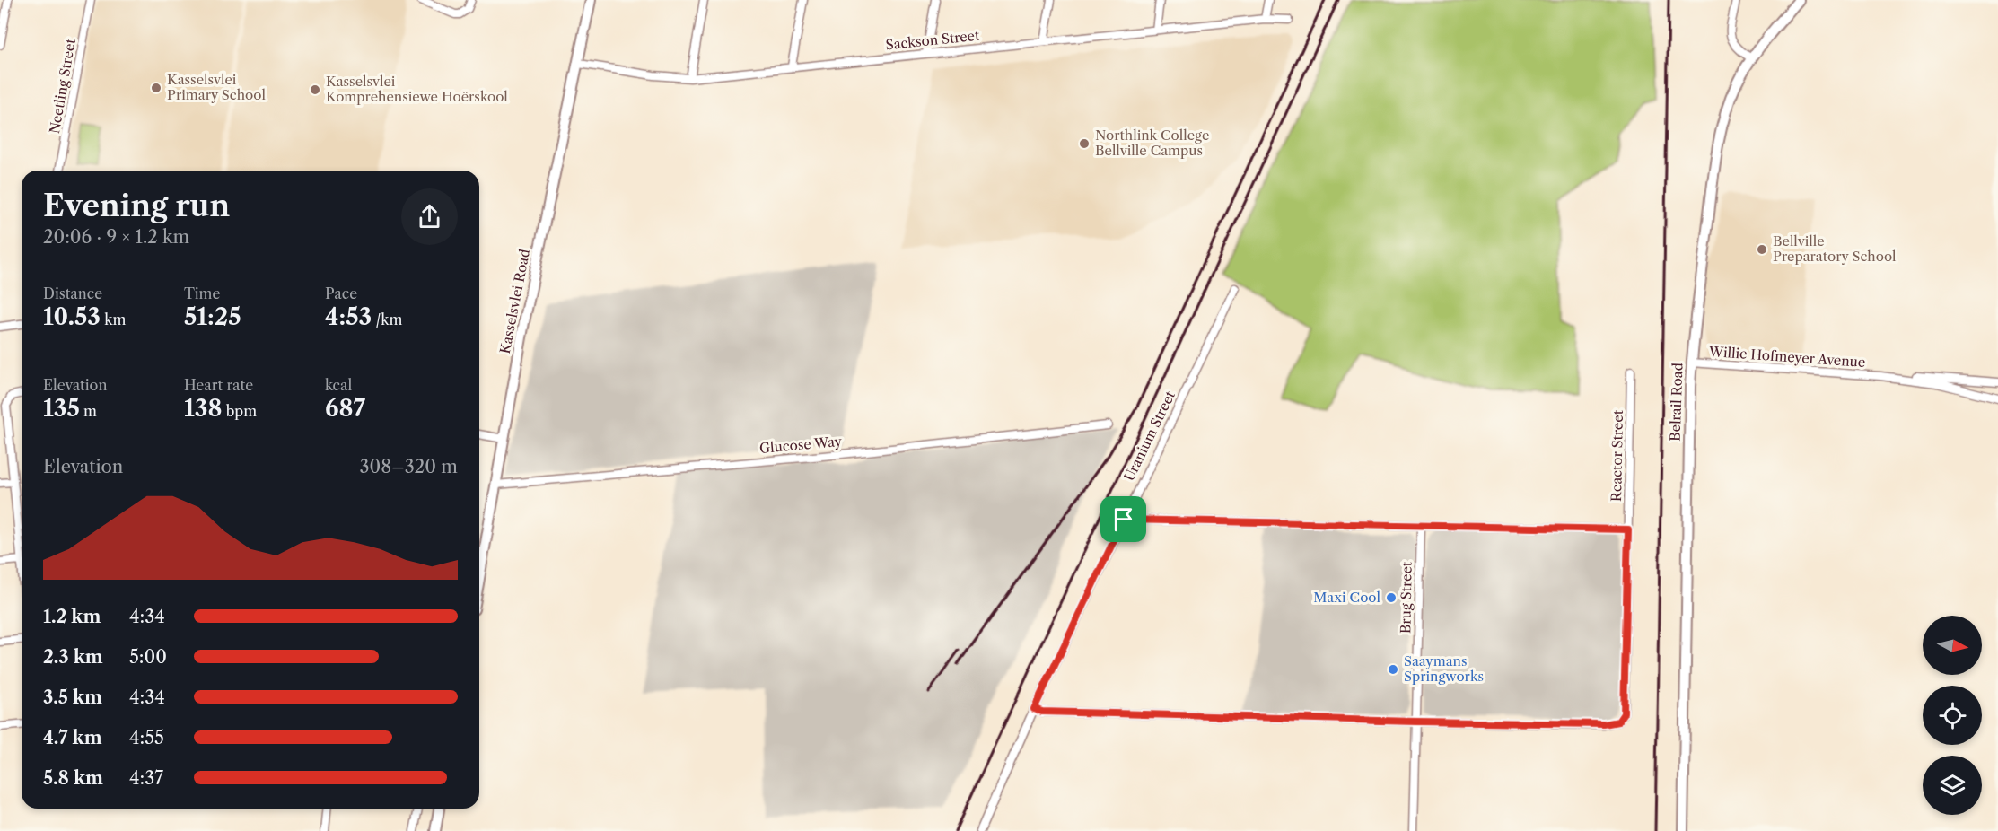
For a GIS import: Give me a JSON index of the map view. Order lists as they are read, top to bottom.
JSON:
{
  "streets": {
    "street": [
      "Sackson Street",
      "Neetling Street",
      "Kasselsvlei Road",
      "Willie Hofmeyer Avenue",
      "Belrail Road",
      "Uranium Street",
      "Glucose Way",
      "Reactor Street",
      "Brug Street"
    ]
  },
  "crossings": [
    ["Sackson Street", "Kasselsvlei Road"],
    ["Kasselsvlei Road", "Glucose Way"],
    ["Willie Hofmeyer Avenue", "Belrail Road"],
    ["Reactor Street", "Brug Street"]
  ],
  "places": [
    "Kasselsvlei Primary School",
    "Kasselsvlei Komprehensiewe Hoërskool",
    "Northlink College Bellville Campus",
    "Bellville Preparatory School",
    "Maxi Cool",
    "Saaymans Springworks"
  ],
  "north": "right",
  "page": {
    "heading": ["Evening run", "20:06 · 9 × 1.2 km"],
    "stats": [
      ["Distance", "10.53 km"],
      ["Time", "51:25"],
      ["Pace", "4:53 /km"],
      ["Elevation", "135 m"],
      ["Heart rate", "138 bpm"],
      ["kcal", "687"]
    ],
    "chart": ["Elevation", "308–320 m"],
    "list": [
      {
        "name": "1.2 km",
        "note": "4:34"
      },
      {
        "name": "2.3 km",
        "note": "5:00"
      },
      {
        "name": "3.5 km",
        "note": "4:34"
      },
      {
        "name": "4.7 km",
        "note": "4:55"
      },
      {
        "name": "5.8 km",
        "note": "4:37"
      }
    ]
  }
}
